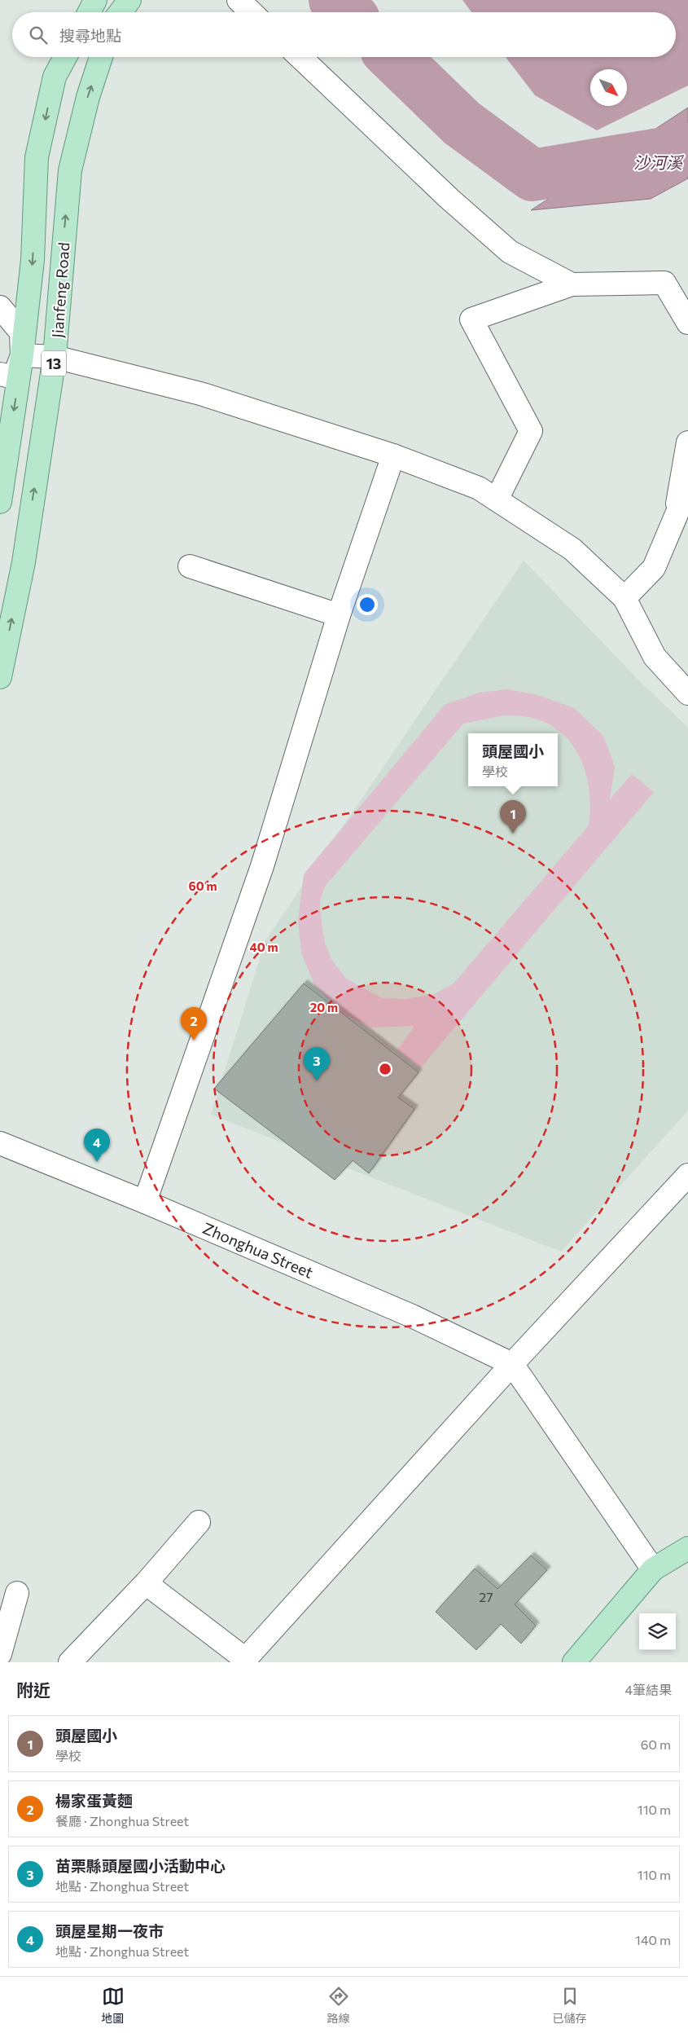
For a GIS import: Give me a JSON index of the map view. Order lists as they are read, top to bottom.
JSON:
{
  "streets": {
    "main road": ["Jianfeng Road", "13"],
    "street": ["Zhonghua Street"]
  },
  "water": ["沙河溪"],
  "house_numbers": ["27"],
  "north": "bottom right",
  "page": {
    "search": "搜尋地點",
    "popup": ["頭屋國小", "學校"],
    "pins": [
      "1",
      "2",
      "3",
      "4"
    ],
    "heading": ["附近", "4筆結果"],
    "list": [
      {
        "mark": "1",
        "name": "頭屋國小",
        "note": "學校",
        "value": "60 m"
      },
      {
        "mark": "2",
        "name": "楊家蛋黃麵",
        "note": "餐廳 · Zhonghua Street",
        "value": "110 m"
      },
      {
        "mark": "3",
        "name": "苗栗縣頭屋國小活動中心",
        "note": "地點 · Zhonghua Street",
        "value": "110 m"
      },
      {
        "mark": "4",
        "name": "頭屋星期一夜市",
        "note": "地點 · Zhonghua Street",
        "value": "140 m"
      }
    ],
    "nav": ["地圖", "路線", "已儲存"]
  },
  "rings": ["60 m", "40 m", "20 m"]
}
